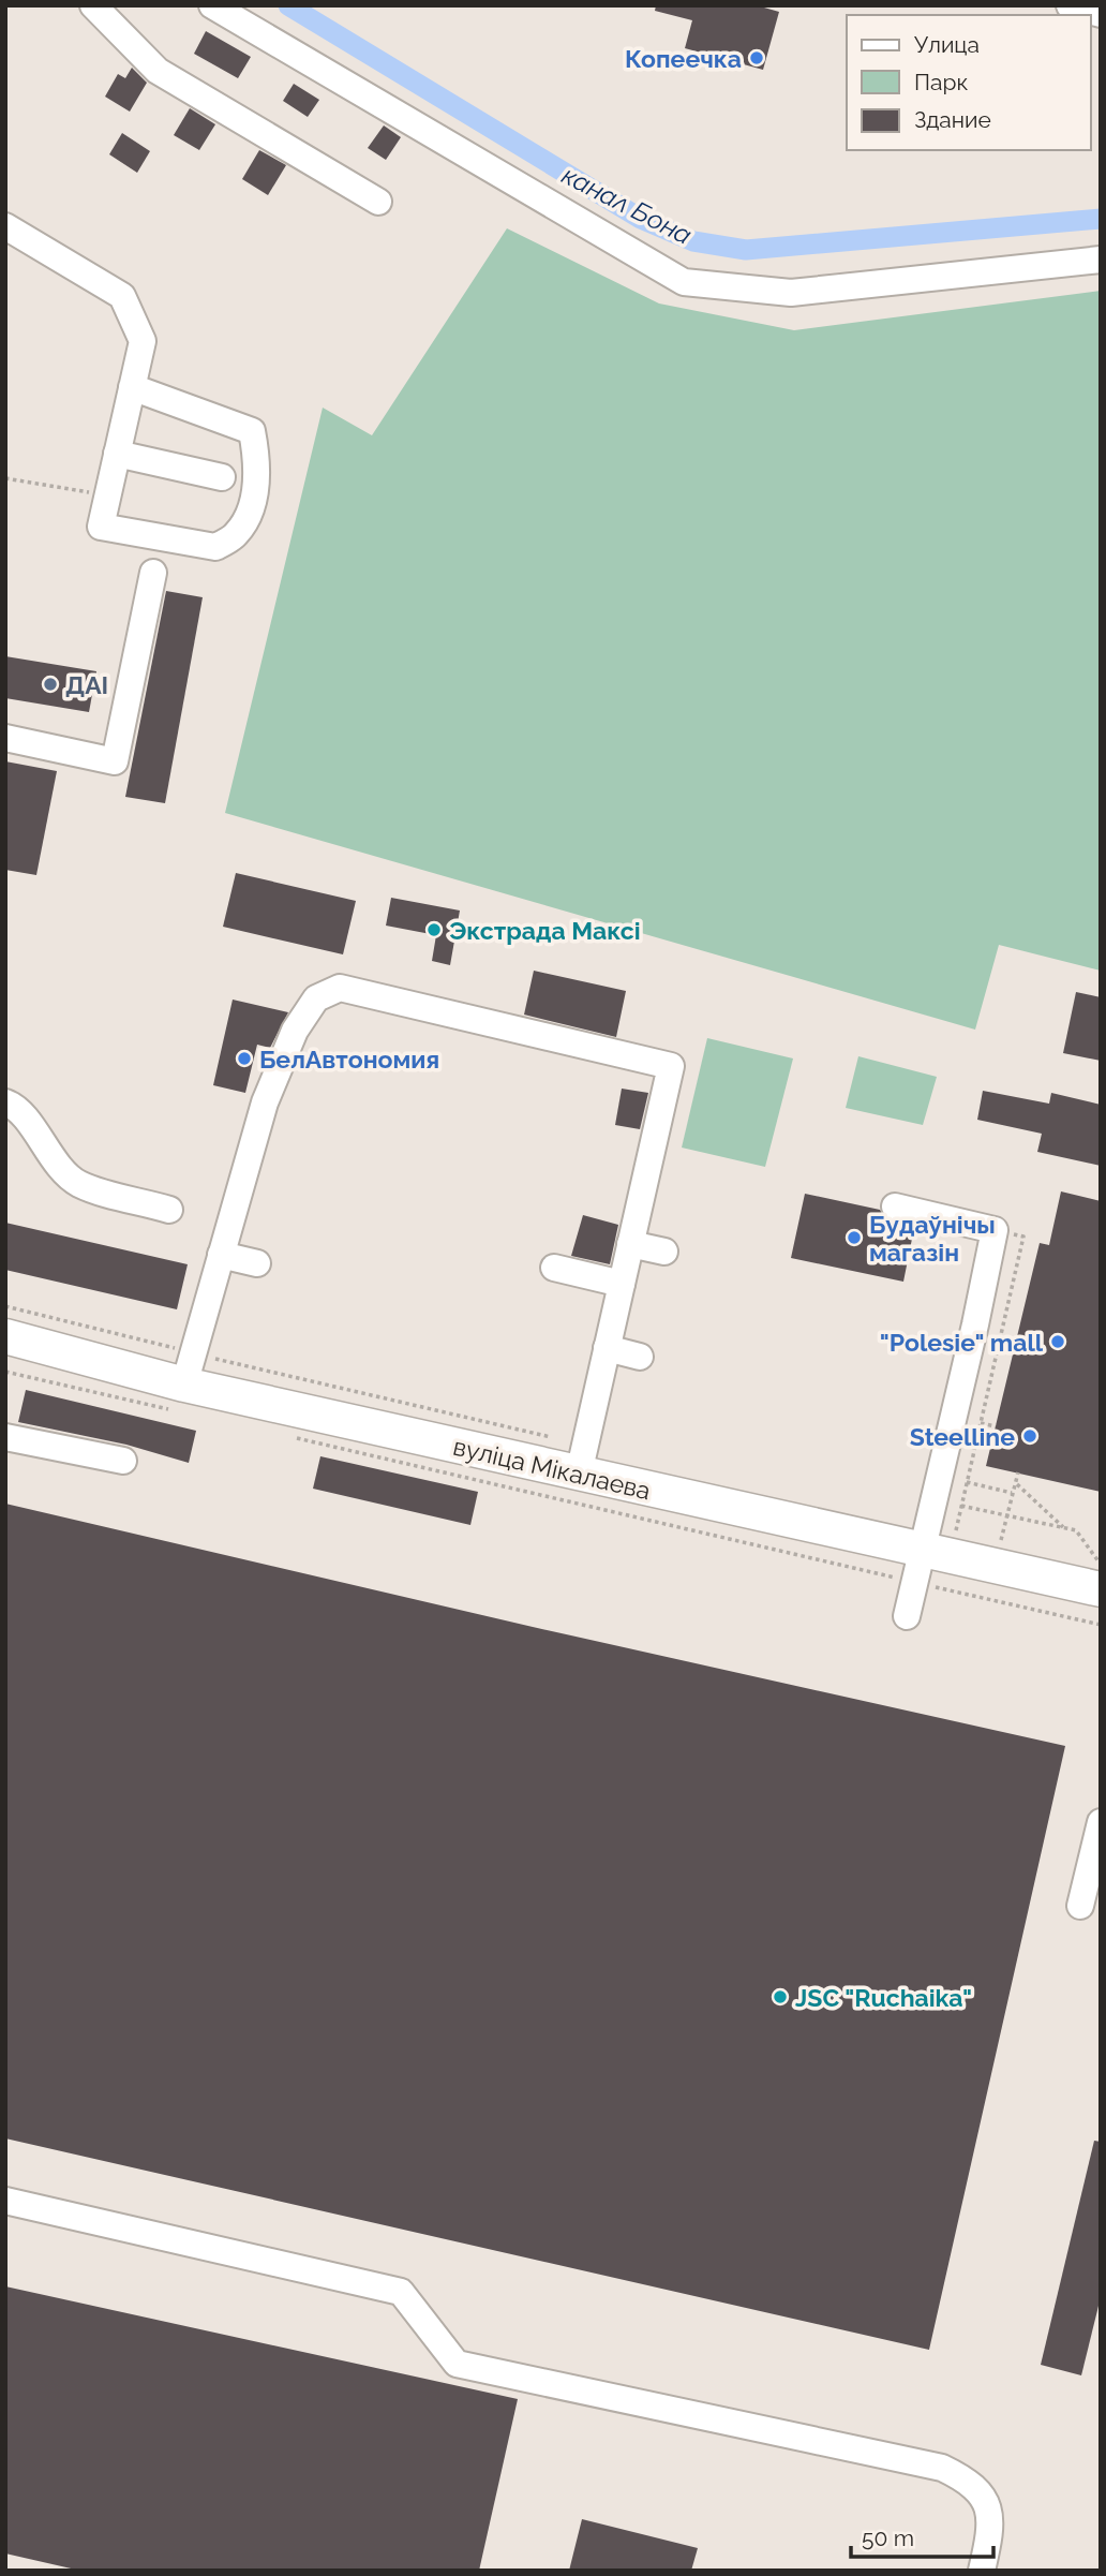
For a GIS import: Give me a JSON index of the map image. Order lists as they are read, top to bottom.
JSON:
{
  "streets": {
    "main road": ["вуліца Мікалаева"]
  },
  "water": ["канал Бона"],
  "places": [
    "Копеечка",
    "ДАІ",
    "Экстрада Максі",
    "БелАвтономия",
    "Будаўнічы магазін",
    "\"Polesie\" mall",
    "Steelline",
    "JSC \"Ruchaika\""
  ],
  "legend": ["Улица", "Парк", "Здание"],
  "scale_bar": "50 m"
}
